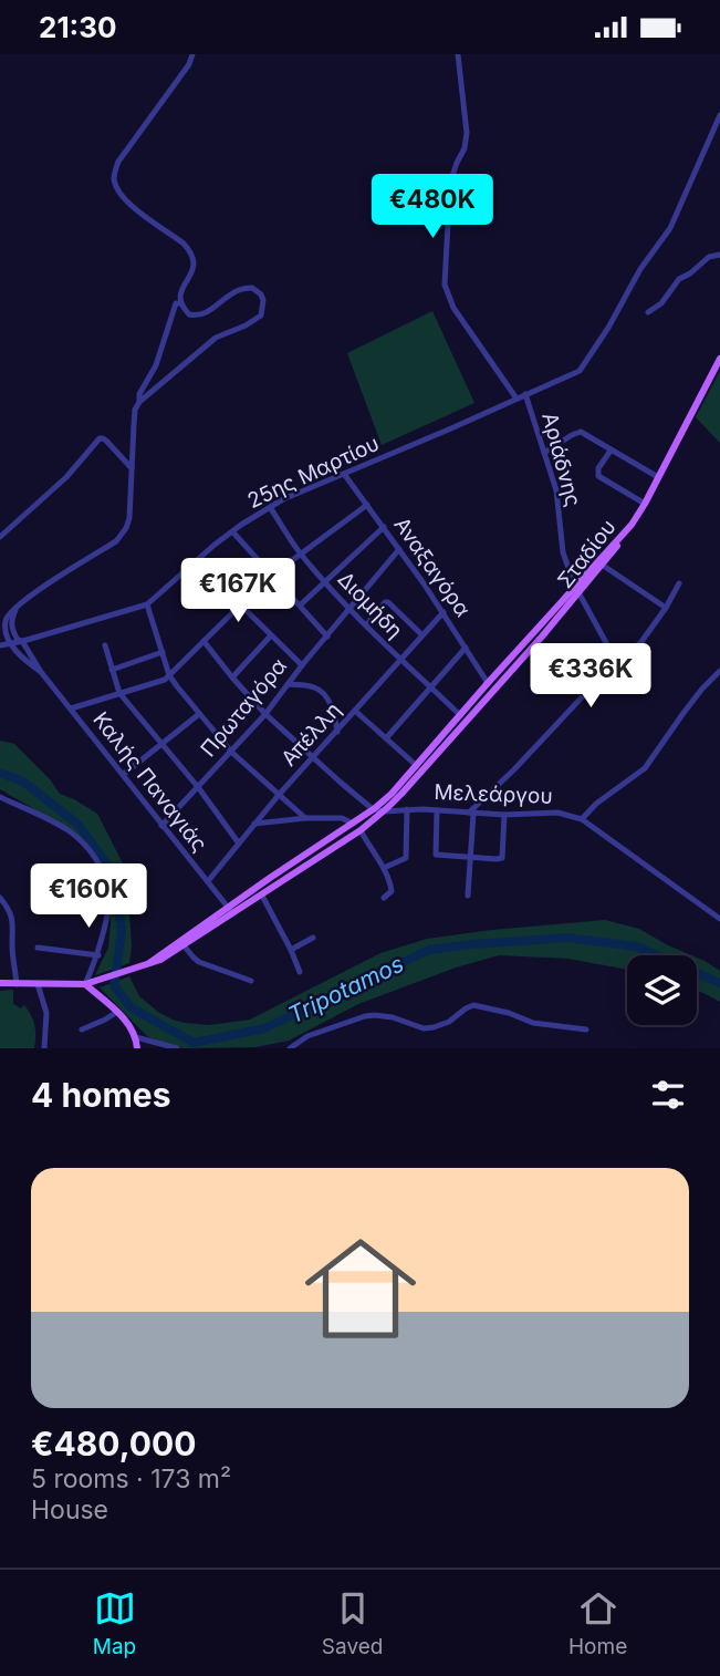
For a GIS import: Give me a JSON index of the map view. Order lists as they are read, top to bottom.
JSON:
{
  "streets": {
    "main road": ["Σταδίου"],
    "street": [
      "Αριάδνης",
      "25ης Μαρτίου",
      "Αναξαγόρα",
      "Διομήδη",
      "Πρωταγόρα",
      "Απέλλη",
      "Καλής Παναγιάς",
      "Μελεάργου"
    ]
  },
  "crossings": [
    ["Αριάδνης", "25ης Μαρτίου"],
    ["Αριάδνης", "Σταδίου"],
    ["25ης Μαρτίου", "Αναξαγόρα"],
    ["25ης Μαρτίου", "Διομήδη"],
    ["25ης Μαρτίου", "Καλής Παναγιάς"],
    ["Σταδίου", "Αναξαγόρα"],
    ["Σταδίου", "Διομήδη"],
    ["Σταδίου", "Καλής Παναγιάς"],
    ["Σταδίου", "Μελεάργου"],
    ["Αναξαγόρα", "Πρωταγόρα"],
    ["Αναξαγόρα", "Απέλλη"],
    ["Διομήδη", "Πρωταγόρα"],
    ["Διομήδη", "Απέλλη"],
    ["Πρωταγόρα", "Καλής Παναγιάς"],
    ["Απέλλη", "Καλής Παναγιάς"]
  ],
  "water": ["Tripotamos"],
  "page": {
    "status": "21:30",
    "price": [
      "€480K",
      "€167K",
      "€336K",
      "€160K"
    ],
    "heading": "4 homes",
    "list": [
      {
        "name": "€480,000",
        "note": "5 rooms · 173 m² · House"
      }
    ],
    "tabs": ["Map", "Saved", "Home"]
  }
}
